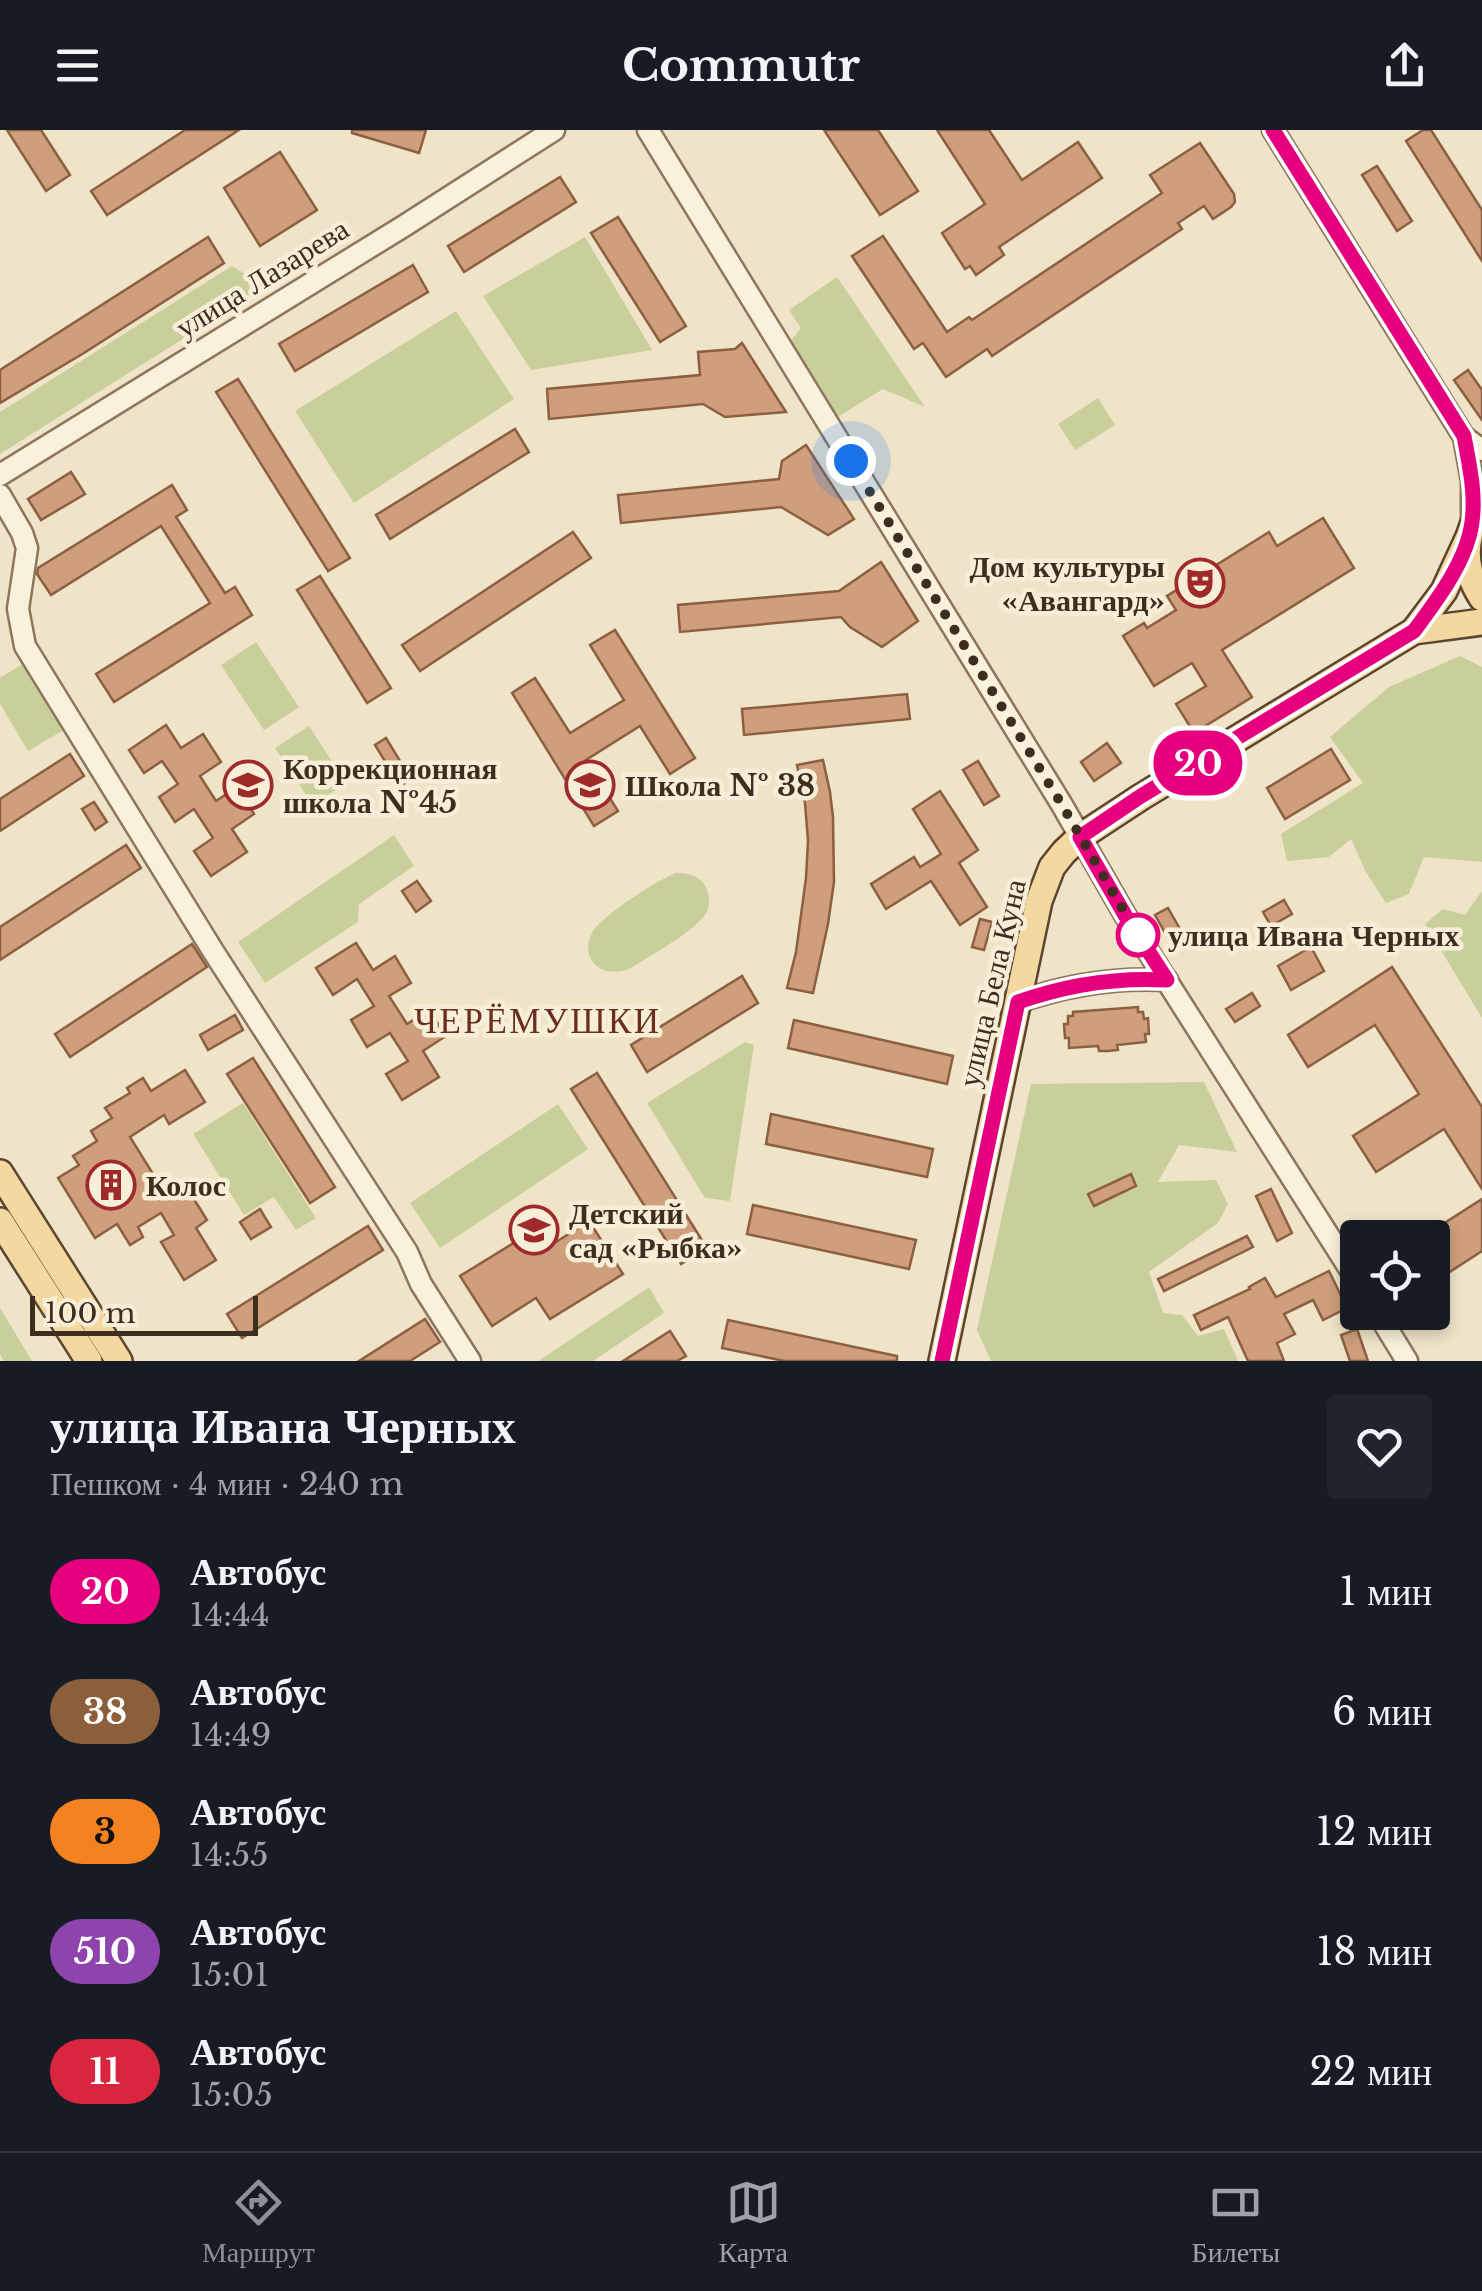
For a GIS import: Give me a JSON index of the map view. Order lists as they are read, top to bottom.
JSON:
{
  "streets": {
    "main road": ["улица Бела Куна"],
    "street": ["улица Лазарева"]
  },
  "districts": ["ЧЕРЁМУШКИ"],
  "places": {
    "theatre": ["Дом культуры «Авангард»"],
    "school or university": ["Коррекционная школа №45", "Школа № 38", "Детский сад «Рыбка»"],
    "other": ["улица Ивана Черных"],
    "building": ["Колос"]
  },
  "lines": ["bus line 20"],
  "scale_bar": "100 m",
  "page": {
    "header": "Commutr",
    "on_map": "20",
    "scale": "100 m",
    "heading": ["улица Ивана Черных", "Пешком · 4 мин · 240 m"],
    "list": [
      {
        "mark": "20",
        "name": "Автобус",
        "note": "14:44",
        "value": "1 мин"
      },
      {
        "mark": "38",
        "name": "Автобус",
        "note": "14:49",
        "value": "6 мин"
      },
      {
        "mark": "3",
        "name": "Автобус",
        "note": "14:55",
        "value": "12 мин"
      },
      {
        "mark": "510",
        "name": "Автобус",
        "note": "15:01",
        "value": "18 мин"
      },
      {
        "mark": "11",
        "name": "Автобус",
        "note": "15:05",
        "value": "22 мин"
      }
    ],
    "tabs": ["Маршрут", "Карта", "Билеты"]
  }
}
